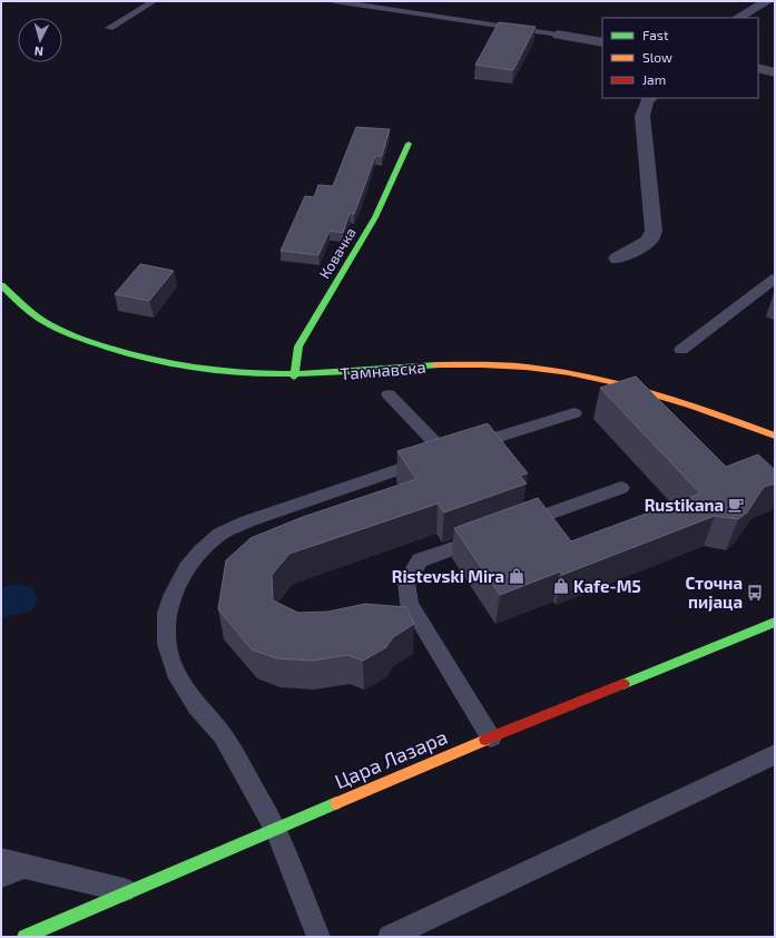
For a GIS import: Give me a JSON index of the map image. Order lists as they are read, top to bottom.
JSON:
{
  "streets": {
    "street": ["Ковачка", "Тамнавска", "Цара Лазара"]
  },
  "crossings": [
    ["Ковачка", "Тамнавска"]
  ],
  "places": {
    "cafe": ["Rustikana"],
    "shop": ["Ristevski Mira", "Kafe-M5"],
    "bus stop": ["Сточна пијаца"]
  },
  "legend": ["Fast", "Slow", "Jam"],
  "north": "bottom"
}
